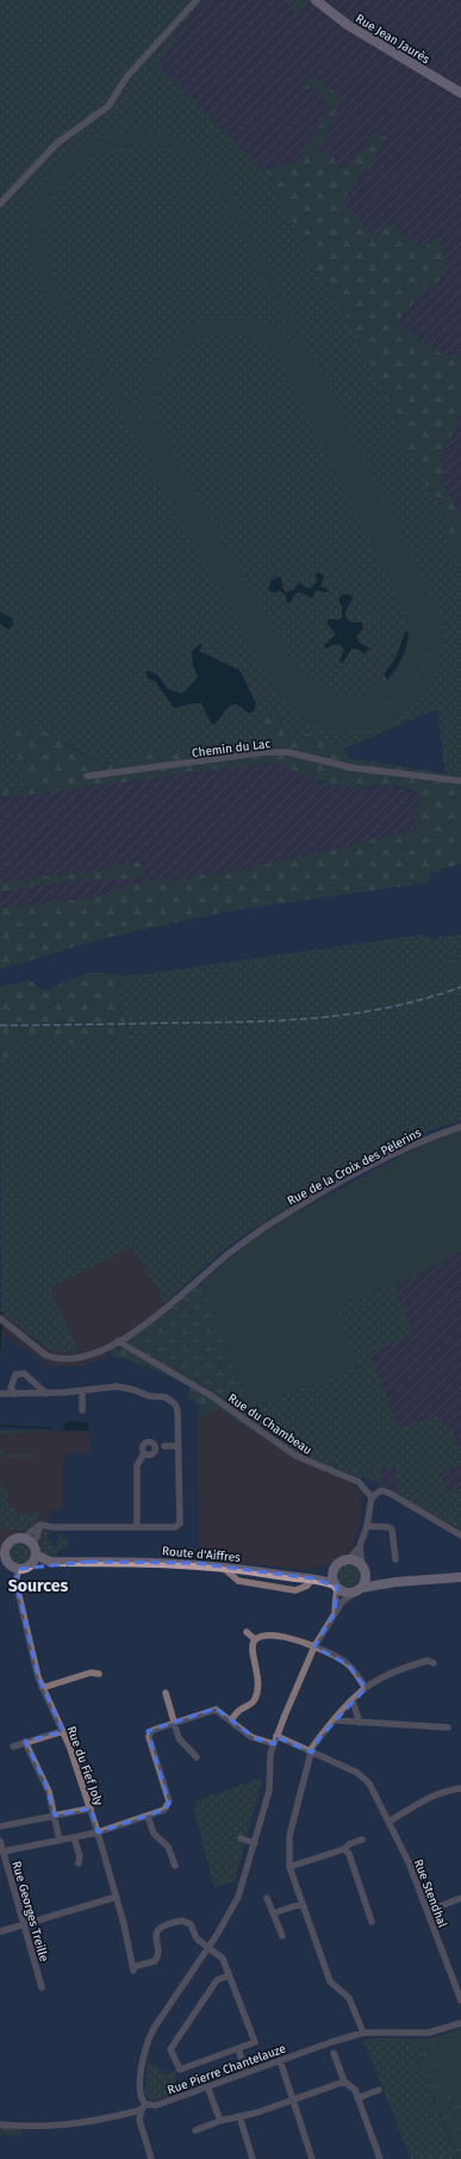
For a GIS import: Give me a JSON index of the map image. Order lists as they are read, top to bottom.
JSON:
{
  "streets": {
    "main road": ["Rue Jean Jaurès", "Route d'Aiffres"],
    "street": [
      "Chemin du Lac",
      "Rue de la Croix des Pèlerins",
      "Rue du Chambeau",
      "Rue du Fief Joly",
      "Rue Stendhal",
      "Rue Georges Treille",
      "Rue Pierre Chantelauze"
    ]
  },
  "crossings": [
    ["Rue de la Croix des Pèlerins", "Rue du Chambeau"],
    ["Route d'Aiffres", "Rue du Fief Joly"]
  ],
  "districts": ["Sources"]
}
